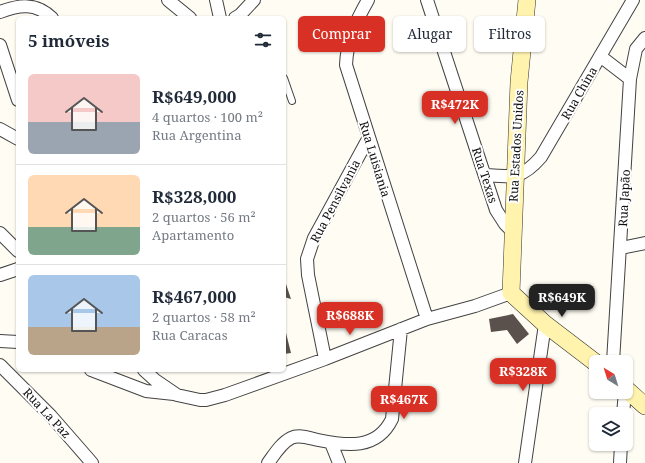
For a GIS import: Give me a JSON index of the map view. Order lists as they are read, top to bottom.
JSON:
{
  "streets": {
    "main road": ["Rua Estados Unidos"],
    "street": [
      "Rua China",
      "Rua Luisiania",
      "Rua Texas",
      "Rua Japão",
      "Rua Pensilvania",
      "Rua La Paz"
    ]
  },
  "crossings": [
    ["Rua China", "Rua Estados Unidos"],
    ["Rua Estados Unidos", "Rua Texas"],
    ["Rua Luisiania", "Rua Pensilvania"]
  ],
  "north": "top left",
  "page": {
    "chip": ["Comprar", "Alugar", "Filtros"],
    "heading": "5 imóveis",
    "list": [
      {
        "name": "R$649,000",
        "note": "4 quartos · 100 m² · Rua Argentina"
      },
      {
        "name": "R$328,000",
        "note": "2 quartos · 56 m² · Apartamento"
      },
      {
        "name": "R$467,000",
        "note": "2 quartos · 58 m² · Rua Caracas"
      }
    ],
    "price": [
      "R$472K",
      "R$649K",
      "R$688K",
      "R$328K",
      "R$467K"
    ]
  }
}
